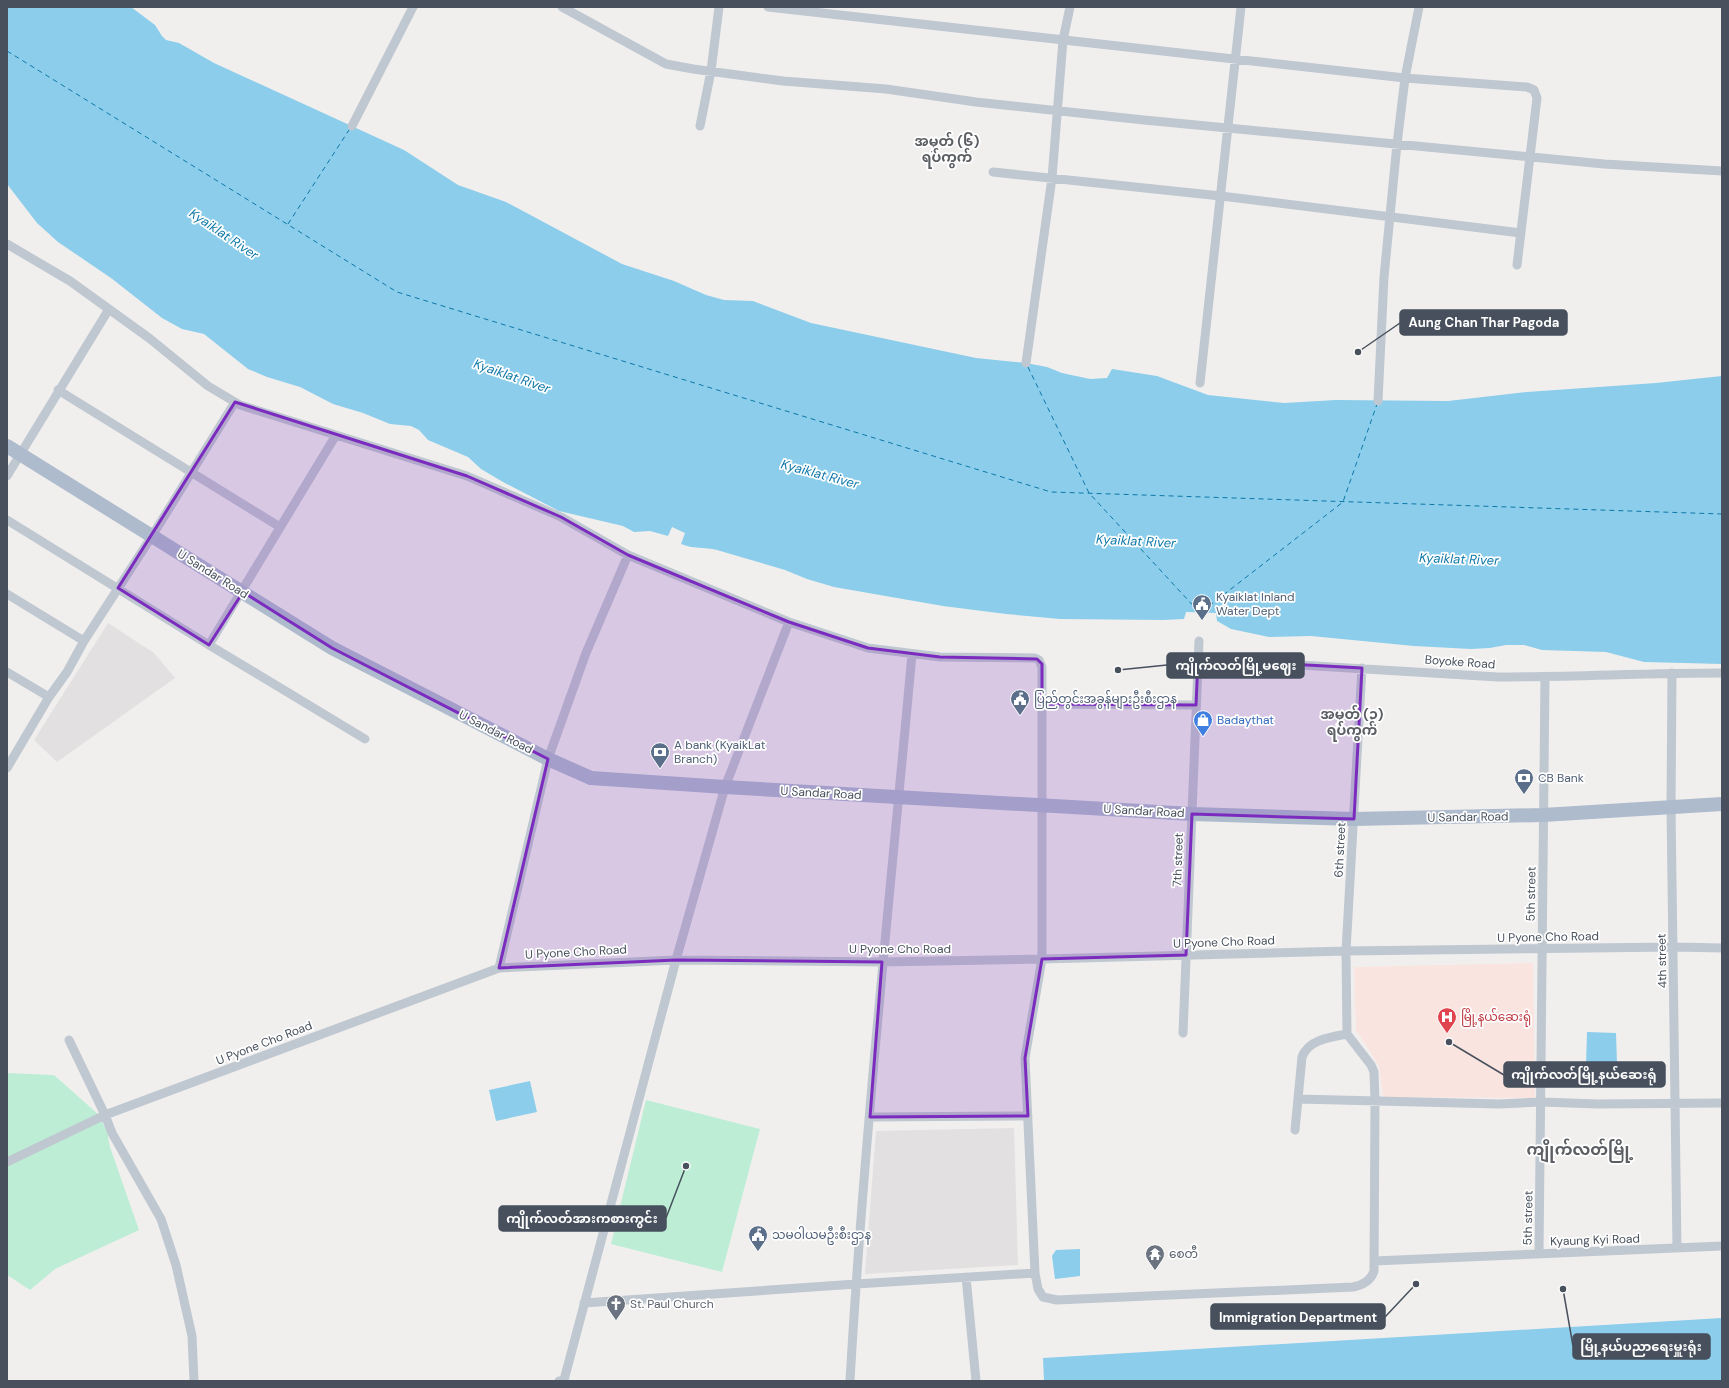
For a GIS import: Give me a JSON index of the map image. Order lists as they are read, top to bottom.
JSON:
{
  "streets": {
    "main road": ["U Sandar Road"],
    "street": [
      "Boyoke Road",
      "6th street",
      "7th street",
      "5th street",
      "U Pyone Cho Road",
      "4th street",
      "Kyaung Kyi Road"
    ]
  },
  "crossings": [
    ["U Sandar Road", "6th street"],
    ["U Sandar Road", "7th street"],
    ["U Sandar Road", "5th street"],
    ["U Sandar Road", "4th street"],
    ["Boyoke Road", "6th street"],
    ["Boyoke Road", "7th street"],
    ["Boyoke Road", "5th street"],
    ["Boyoke Road", "4th street"],
    ["6th street", "U Pyone Cho Road"],
    ["7th street", "U Pyone Cho Road"],
    ["5th street", "U Pyone Cho Road"],
    ["5th street", "Kyaung Kyi Road"],
    ["U Pyone Cho Road", "4th street"],
    ["4th street", "Kyaung Kyi Road"]
  ],
  "districts": ["အမှတ် (၆) ရပ်ကွက်", "အမှတ် (၃) ရပ်ကွက်", "ကျိုက်လတ်မြို့"],
  "water": ["Kyaiklat River"],
  "places": {
    "other": [
      "Aung Chan Thar Pagoda",
      "ကျိုက်လတ်မြို့မဈေး",
      "ကျိုက်လတ်မြို့နယ်ဆေးရုံ",
      "ကျိုက်လတ်အားကစားကွင်း",
      "Immigration Department",
      "မြို့နယ်ပညာရေးမှူးရုံး"
    ],
    "public building": ["Kyaiklat Inland Water Dept", "ပြည်တွင်းအခွန်များဦးစီးဌာန", "သမဝါယမဦးစီးဌာန"],
    "shop": ["Badaythat"],
    "bank": ["A bank (KyaikLat Branch)", "CB Bank"],
    "hospital": ["မြို့နယ်ဆေးရုံ"],
    "temple": ["စေတီ"],
    "church": ["St. Paul Church"]
  }
}
